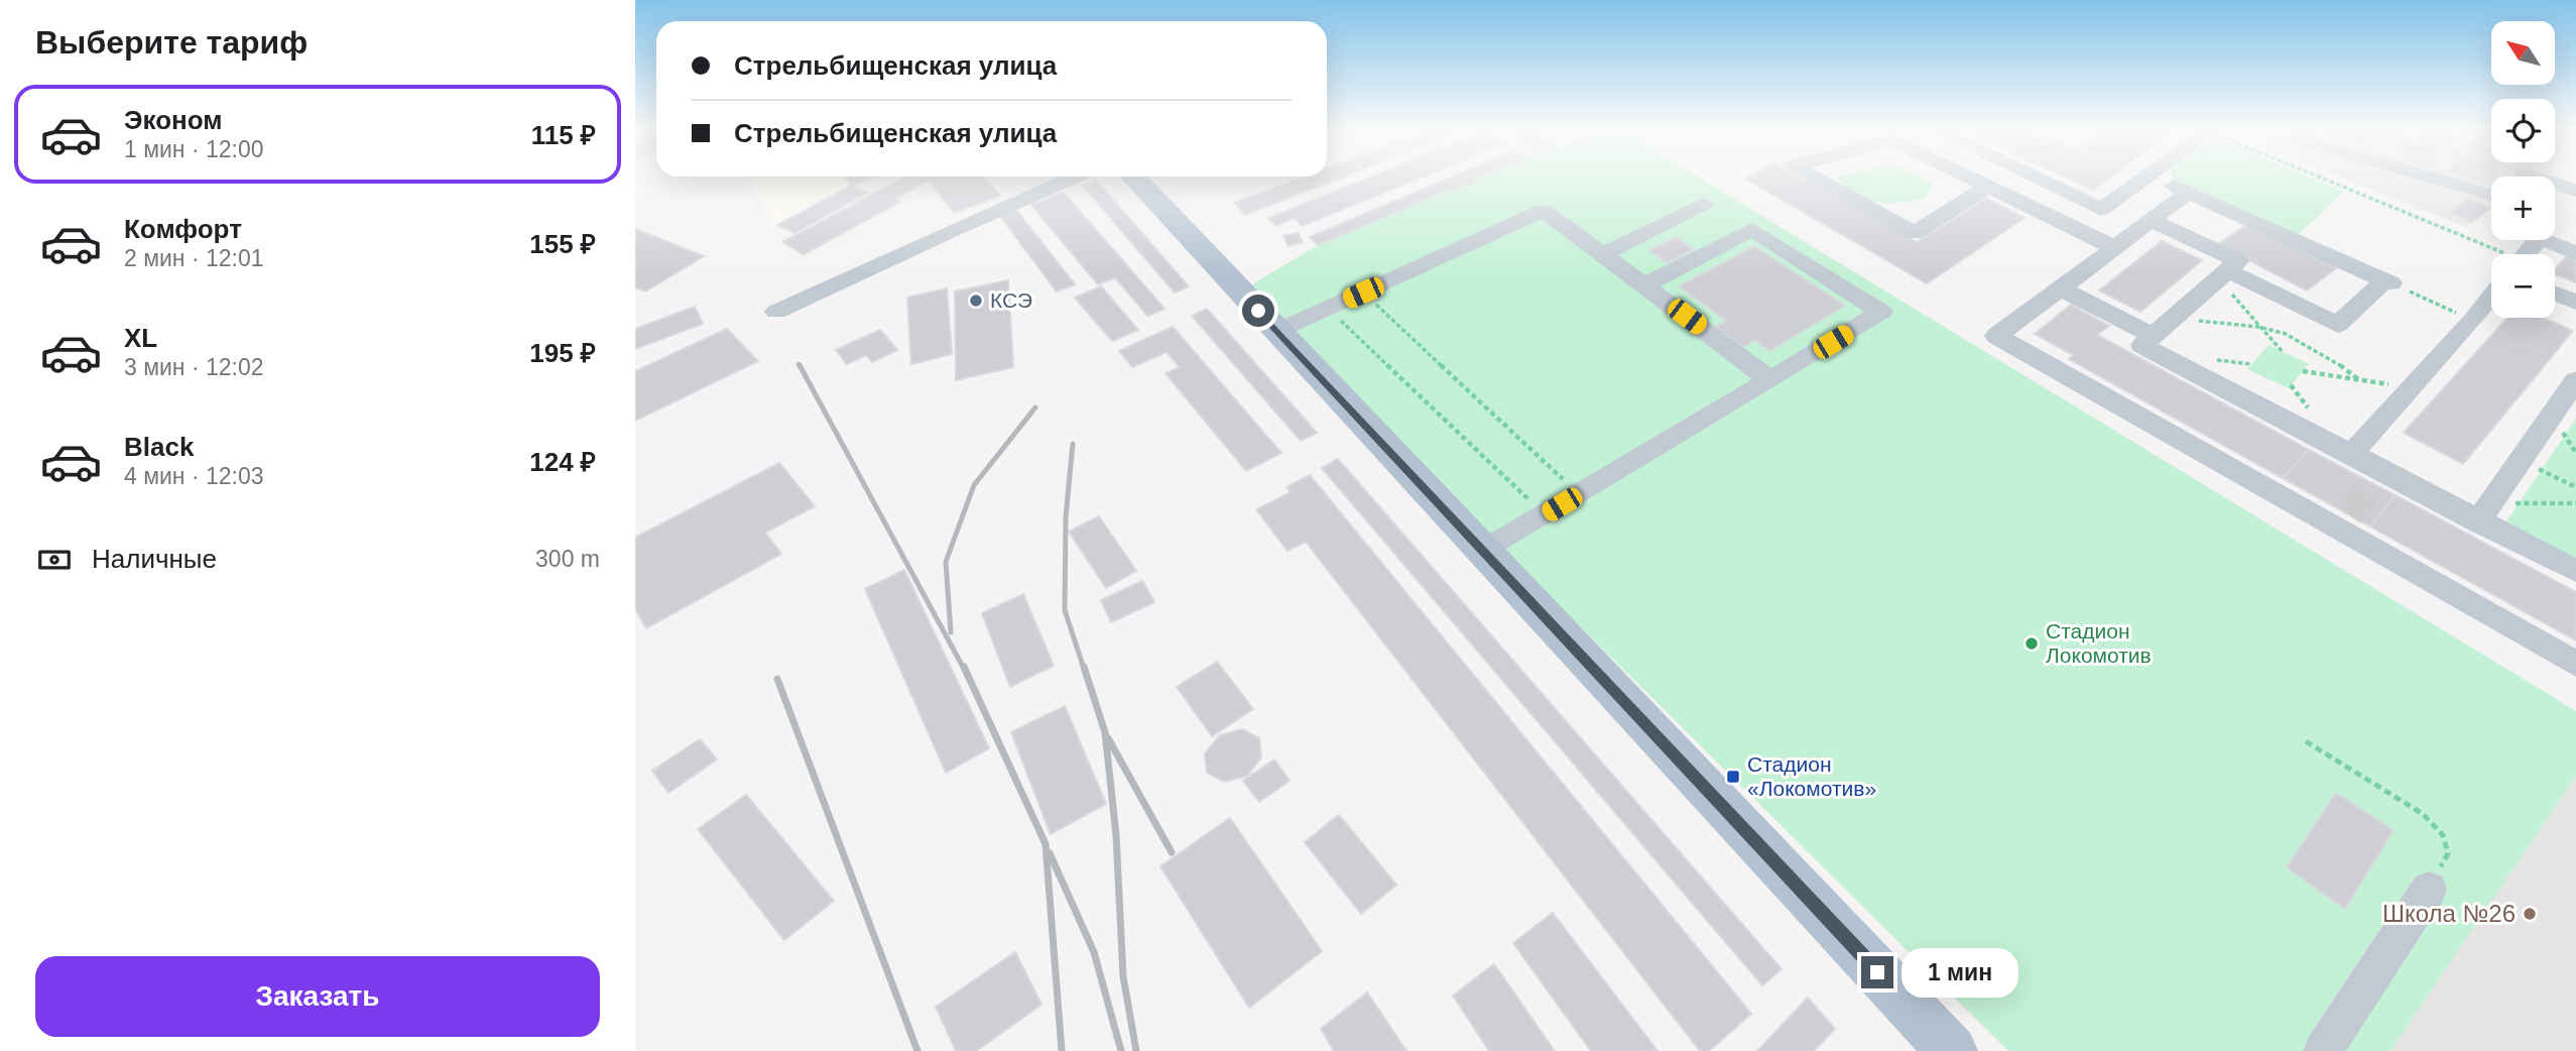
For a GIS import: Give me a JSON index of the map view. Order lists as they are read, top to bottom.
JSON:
{
  "places": {
    "other": ["КСЭ", "Стадион Локомотив", "Школа №26"],
    "transit": ["Стадион «Локомотив»"]
  },
  "north": "top left",
  "page": {
    "heading": "Выберите тариф",
    "map_buttons": ["+", "−"],
    "banner": ["Стрельбищенская улица", "Стрельбищенская улица"],
    "list": [
      {
        "name": "Эконом",
        "note": "1 мин · 12:00",
        "value": "115 ₽"
      },
      {
        "name": "Комфорт",
        "note": "2 мин · 12:01",
        "value": "155 ₽"
      },
      {
        "name": "XL",
        "note": "3 мин · 12:02",
        "value": "195 ₽"
      },
      {
        "name": "Black",
        "note": "4 мин · 12:03",
        "value": "124 ₽"
      }
    ],
    "pay": ["Наличные", "300 m"],
    "buttons": "Заказать",
    "bubble": "1 мин"
  }
}
